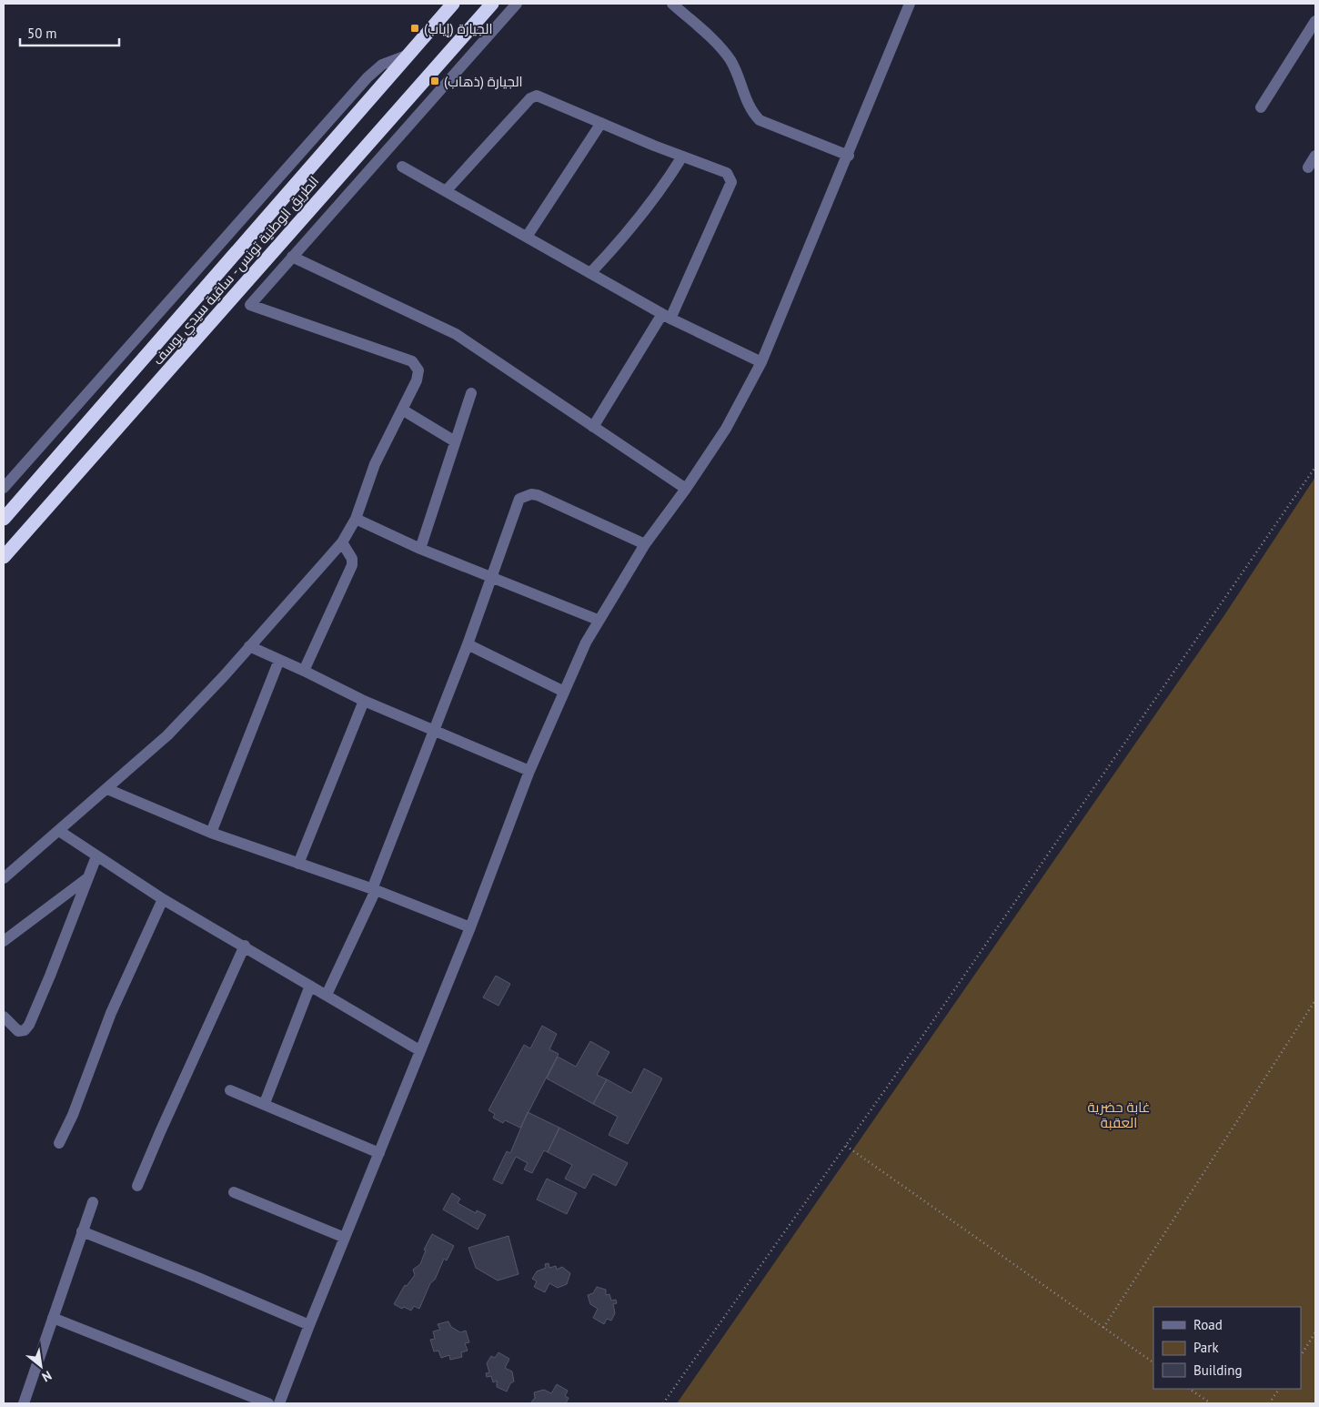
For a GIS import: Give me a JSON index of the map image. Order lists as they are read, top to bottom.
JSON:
{
  "streets": {
    "highway": ["الطريق الوطنية تونس - ساقية سيدي يوسف"]
  },
  "parks": ["غابة حضرية العقبة"],
  "places": {
    "transit": ["الجيارة (إياب)", "الجيارة (ذهاب)"]
  },
  "legend": ["Road", "Park", "Building"],
  "scale_bar": "50 m",
  "north": "bottom right"
}
